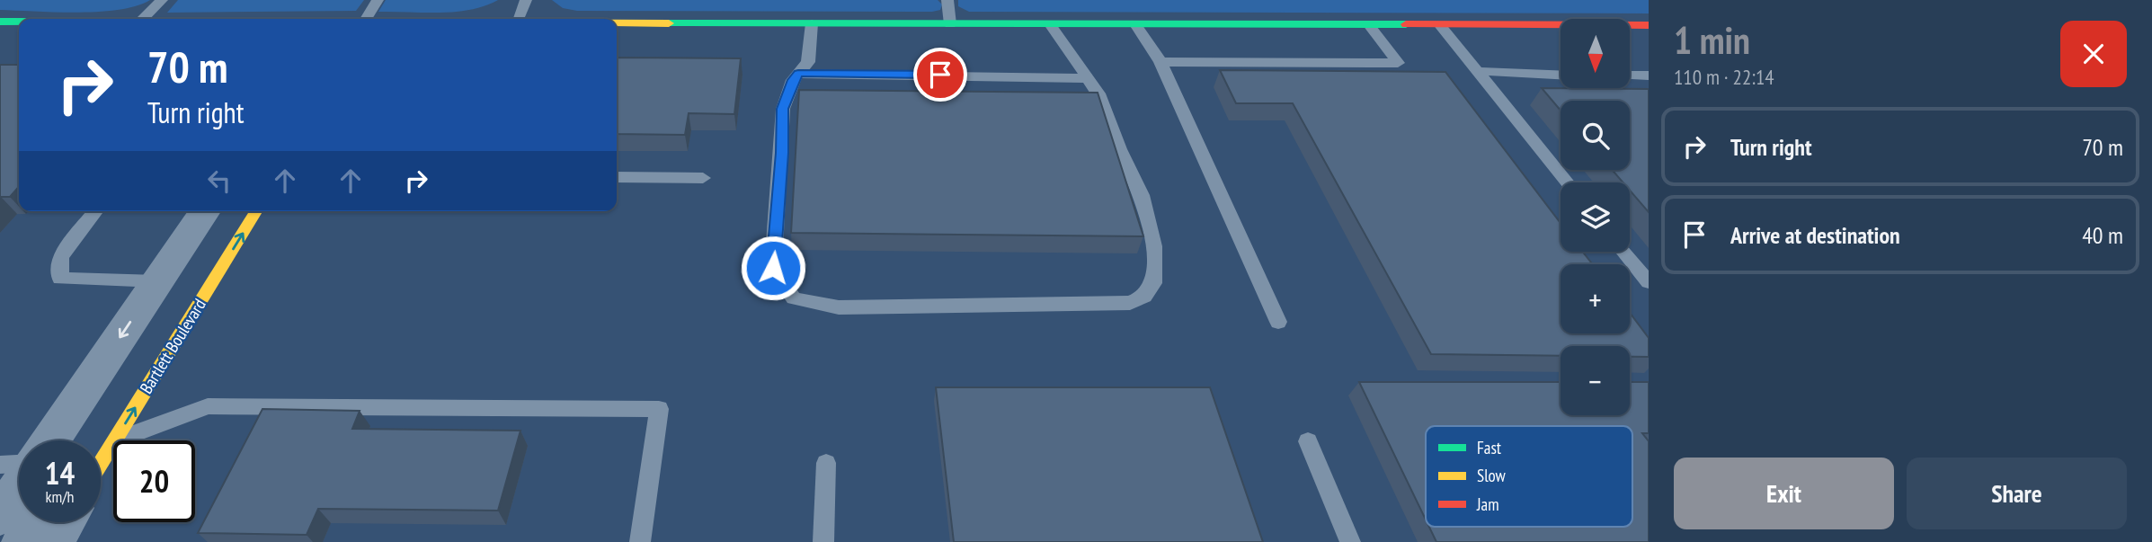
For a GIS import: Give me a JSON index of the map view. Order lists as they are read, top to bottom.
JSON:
{
  "streets": {
    "street": ["Bartlett Boulevard"]
  },
  "legend": ["Fast", "Slow", "Jam"],
  "north": "bottom",
  "page": {
    "heading": ["1 min", "110 m · 22:14"],
    "map_buttons": ["+", "−"],
    "turn": ["70 m", "Turn right"],
    "list": [
      {
        "name": "Turn right",
        "value": "70 m"
      },
      {
        "name": "Arrive at destination",
        "value": "40 m"
      }
    ],
    "speed": "14 km/h",
    "limit": "20",
    "buttons": ["Exit", "Share"]
  }
}
